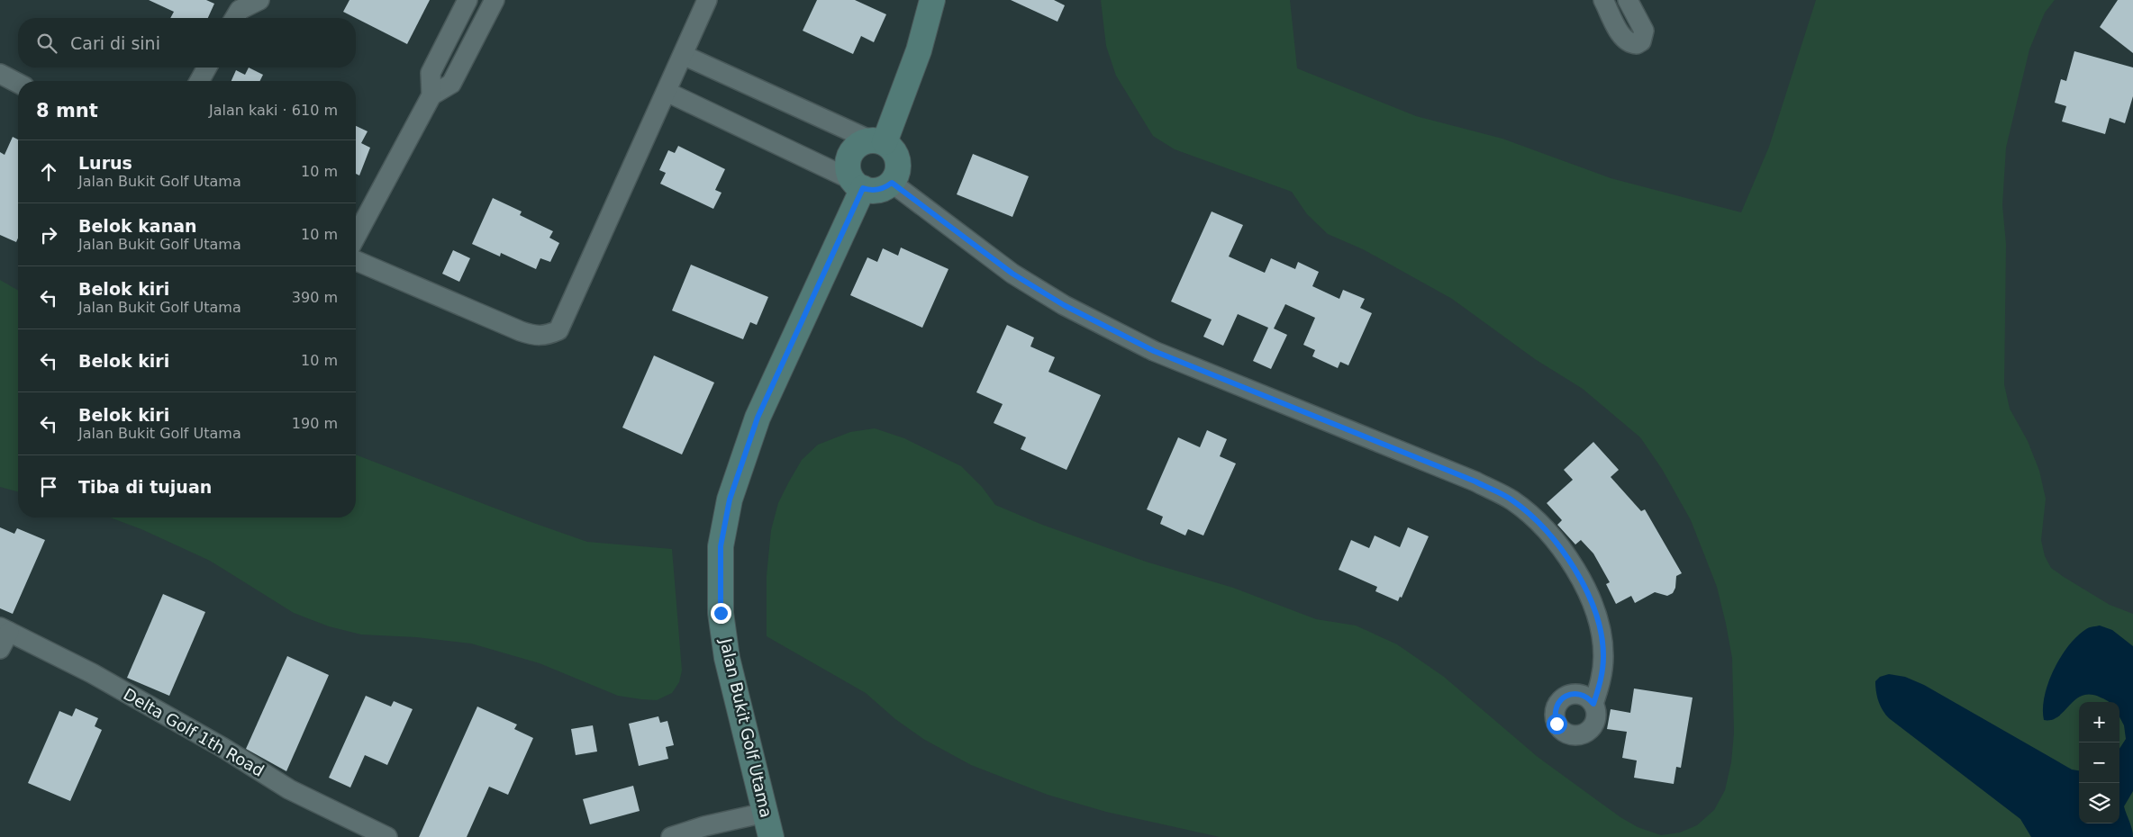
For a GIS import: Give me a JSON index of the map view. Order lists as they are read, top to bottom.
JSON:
{
  "streets": {
    "street": ["Jalan Bukit Golf Utama", "Delta Golf 1th Road"]
  },
  "page": {
    "search": "Cari di sini",
    "heading": ["8 mnt", "Jalan kaki · 610 m"],
    "list": [
      ["Lurus", "Jalan Bukit Golf Utama", "10 m"],
      ["Belok kanan", "Jalan Bukit Golf Utama", "10 m"],
      ["Belok kiri", "Jalan Bukit Golf Utama", "390 m"],
      ["Belok kiri", "10 m"],
      ["Belok kiri", "Jalan Bukit Golf Utama", "190 m"],
      "Tiba di tujuan"
    ],
    "map_buttons": ["+", "−"]
  }
}
